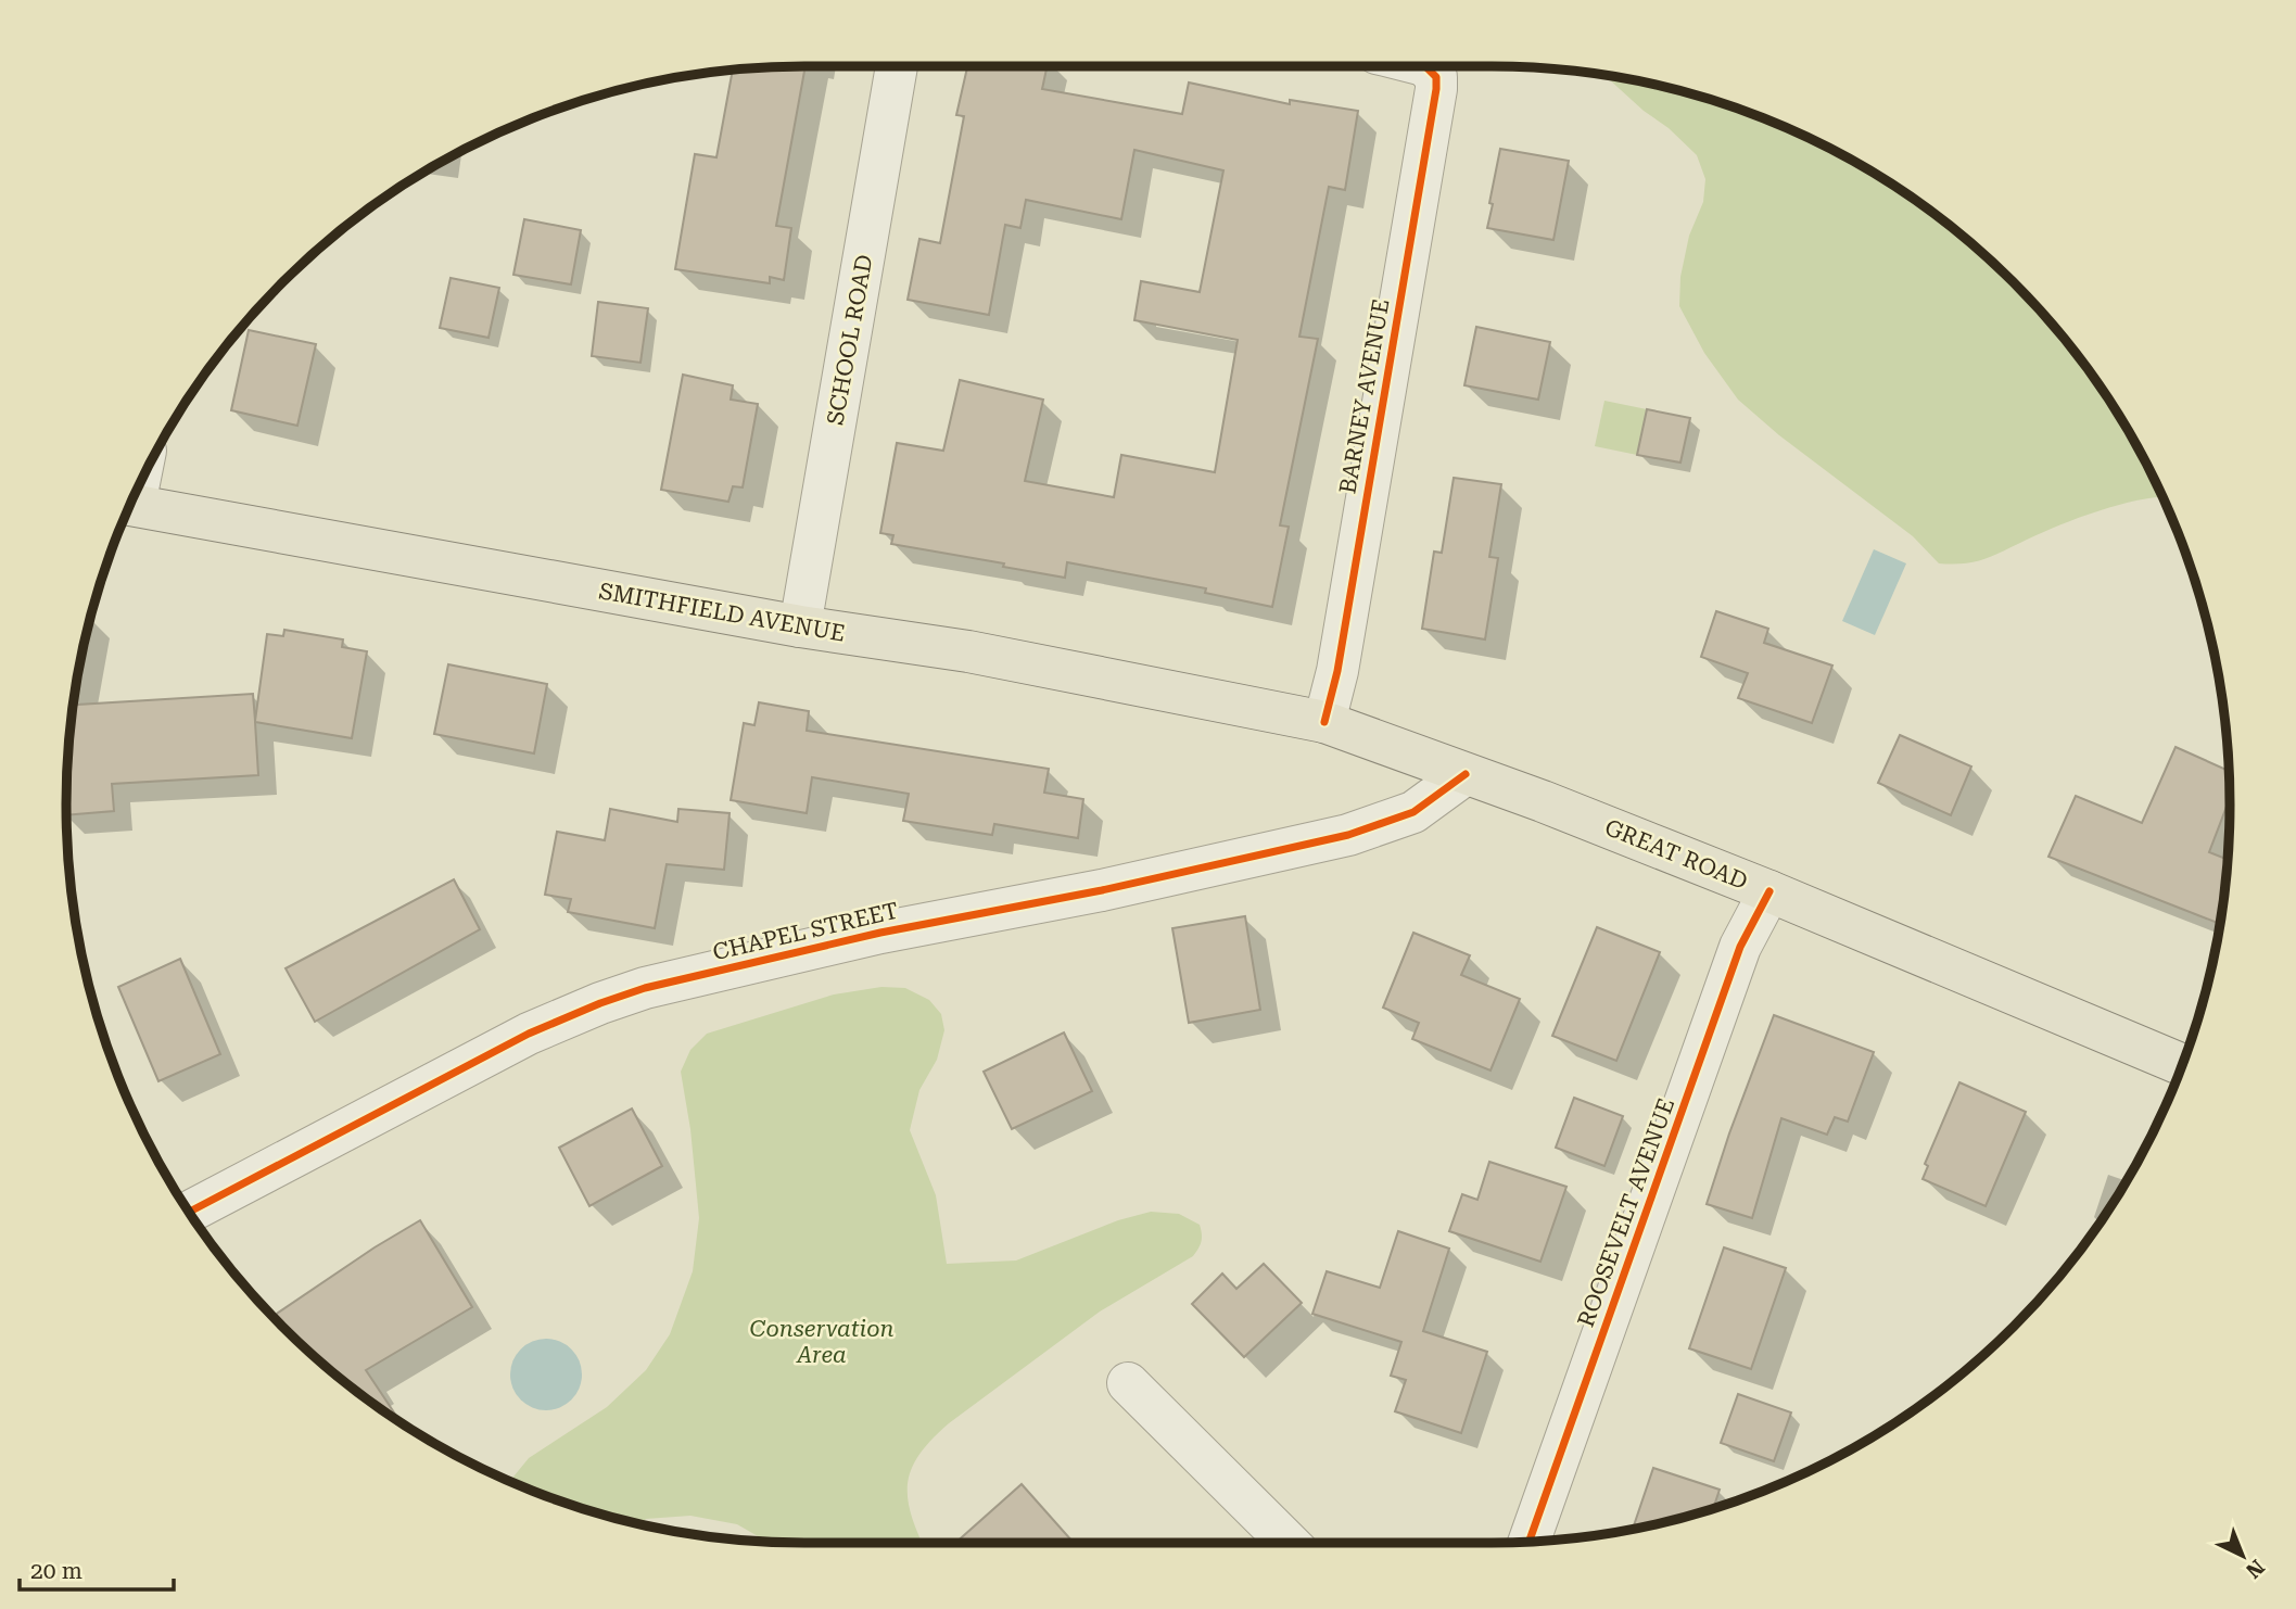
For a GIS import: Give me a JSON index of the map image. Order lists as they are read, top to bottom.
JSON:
{
  "streets": {
    "main road": ["SMITHFIELD AVENUE", "GREAT ROAD"],
    "street": [
      "SCHOOL ROAD",
      "BARNEY AVENUE",
      "CHAPEL STREET",
      "ROOSEVELT AVENUE"
    ]
  },
  "crossings": [
    ["SCHOOL ROAD", "SMITHFIELD AVENUE"],
    ["BARNEY AVENUE", "SMITHFIELD AVENUE"],
    ["BARNEY AVENUE", "GREAT ROAD"],
    ["SMITHFIELD AVENUE", "GREAT ROAD"],
    ["GREAT ROAD", "CHAPEL STREET"],
    ["GREAT ROAD", "ROOSEVELT AVENUE"]
  ],
  "parks": ["Conservation Area"],
  "scale_bar": "20 m",
  "north": "bottom right"
}
